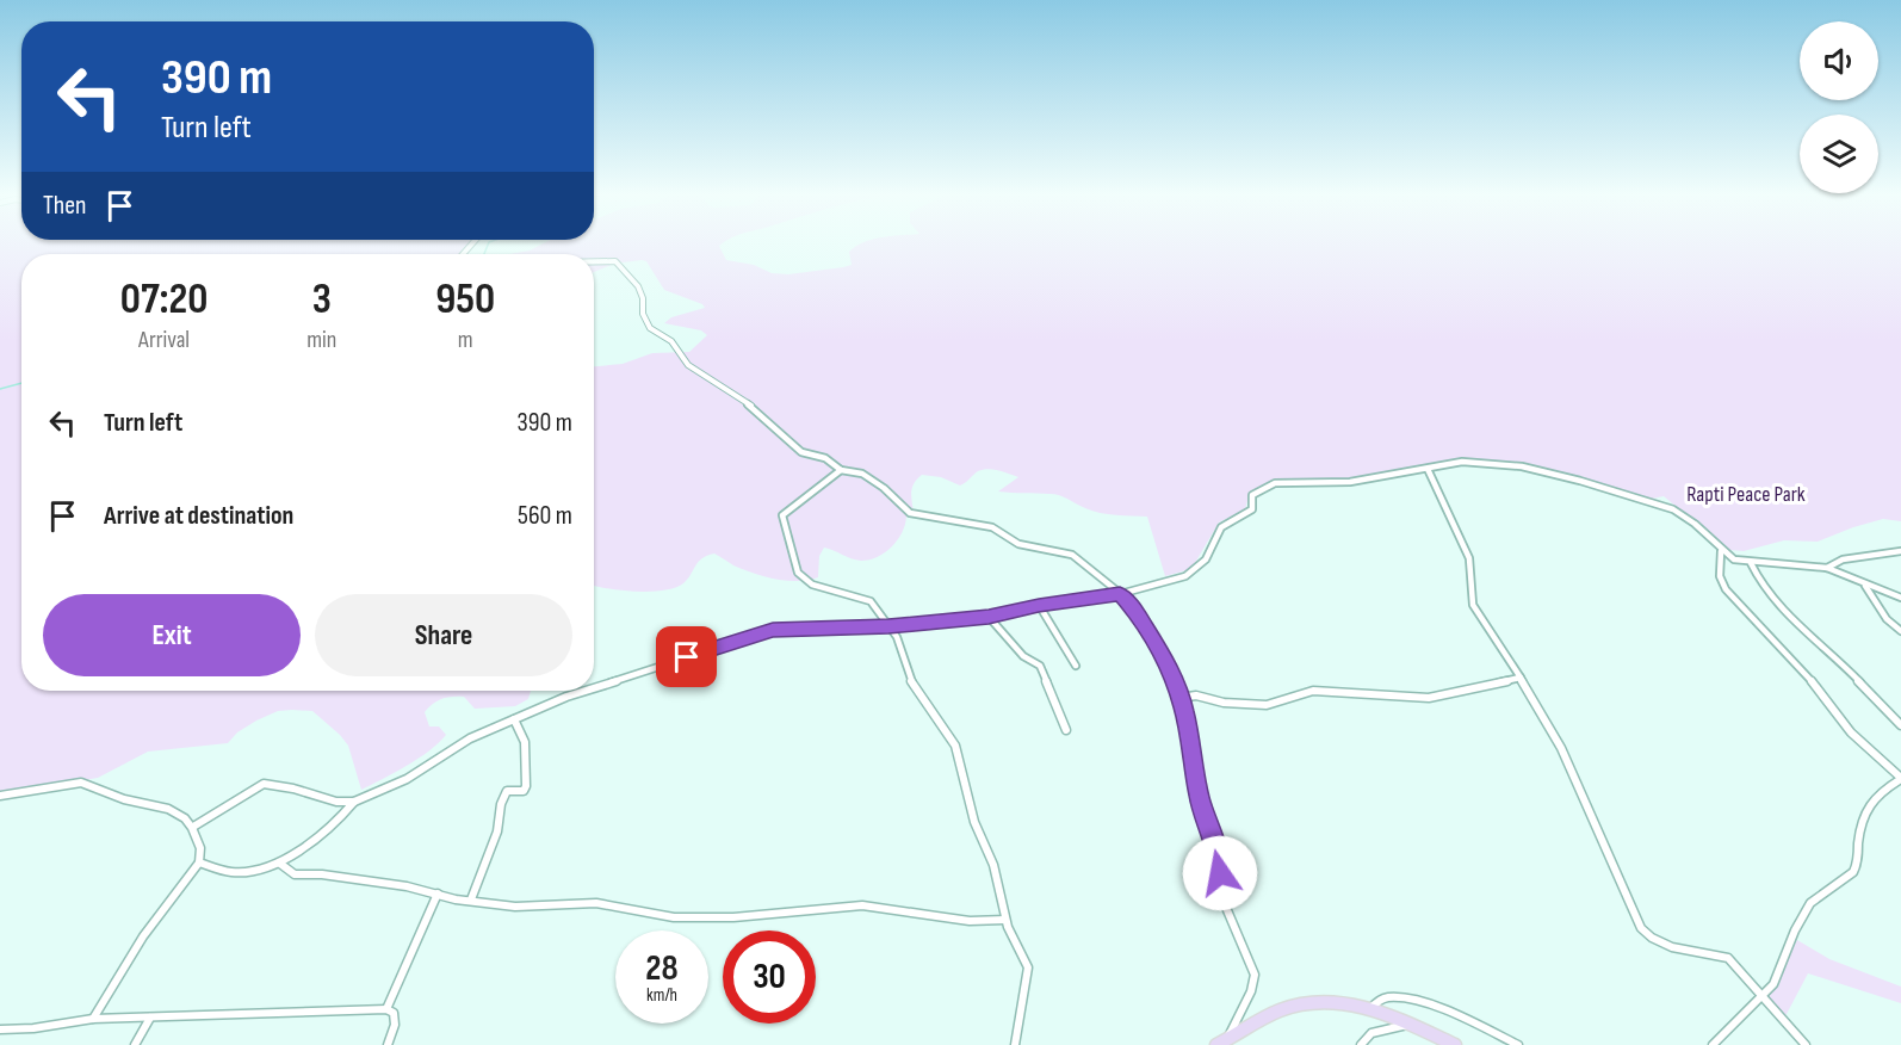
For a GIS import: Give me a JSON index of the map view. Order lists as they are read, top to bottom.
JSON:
{
  "parks": ["Rapti Peace Park"],
  "page": {
    "turn": ["390 m", "Turn left"],
    "then": "Then",
    "eta": [
      "07:20",
      "Arrival",
      "3",
      "min",
      "950",
      "m"
    ],
    "list": [
      {
        "name": "Turn left",
        "value": "390 m"
      },
      {
        "name": "Arrive at destination",
        "value": "560 m"
      }
    ],
    "buttons": ["Exit", "Share"],
    "speed": "28 km/h",
    "limit": "30"
  }
}
